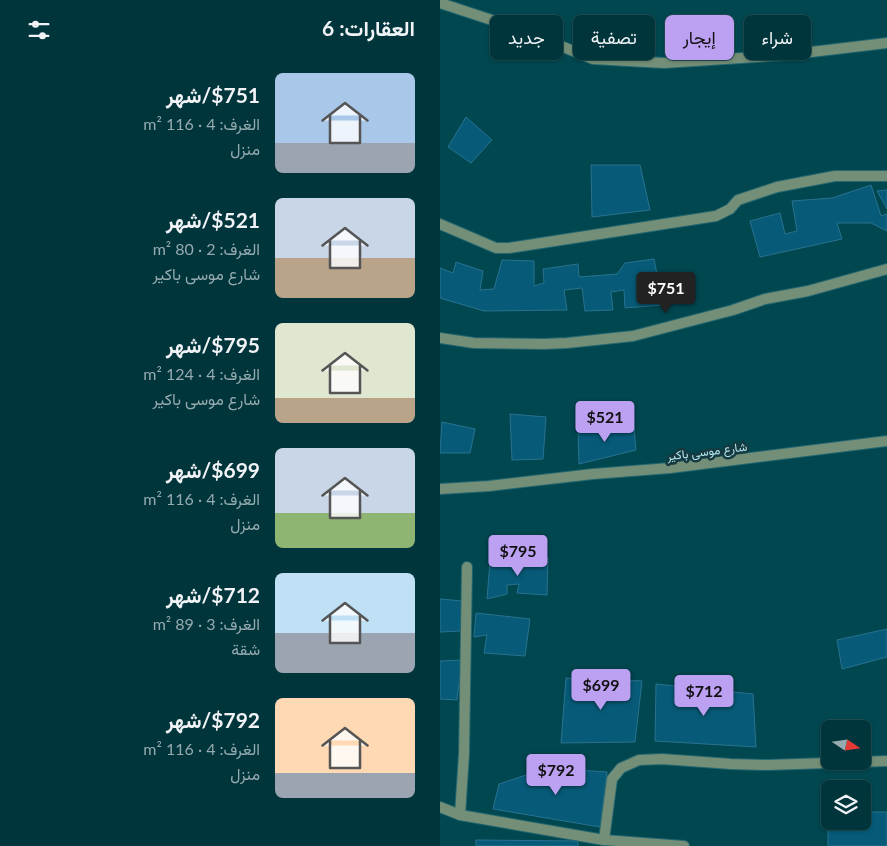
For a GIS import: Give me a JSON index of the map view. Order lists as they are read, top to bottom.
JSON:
{
  "streets": {
    "street": ["شارع موسى باكير"]
  },
  "north": "right",
  "page": {
    "heading": "العقارات: 6",
    "chip": [
      "شراء",
      "إيجار",
      "تصفية",
      "جديد"
    ],
    "list": [
      {
        "name": "$751/شهر",
        "note": "الغرف: 4 · 116 m² · منزل"
      },
      {
        "name": "$521/شهر",
        "note": "الغرف: 2 · 80 m² · شارع موسى باكير"
      },
      {
        "name": "$795/شهر",
        "note": "الغرف: 4 · 124 m² · شارع موسى باكير"
      },
      {
        "name": "$699/شهر",
        "note": "الغرف: 4 · 116 m² · منزل"
      },
      {
        "name": "$712/شهر",
        "note": "الغرف: 3 · 89 m² · شقة"
      },
      {
        "name": "$792/شهر",
        "note": "الغرف: 4 · 116 m² · منزل"
      }
    ],
    "price": [
      "$751",
      "$521",
      "$795",
      "$699",
      "$712",
      "$792"
    ]
  }
}
